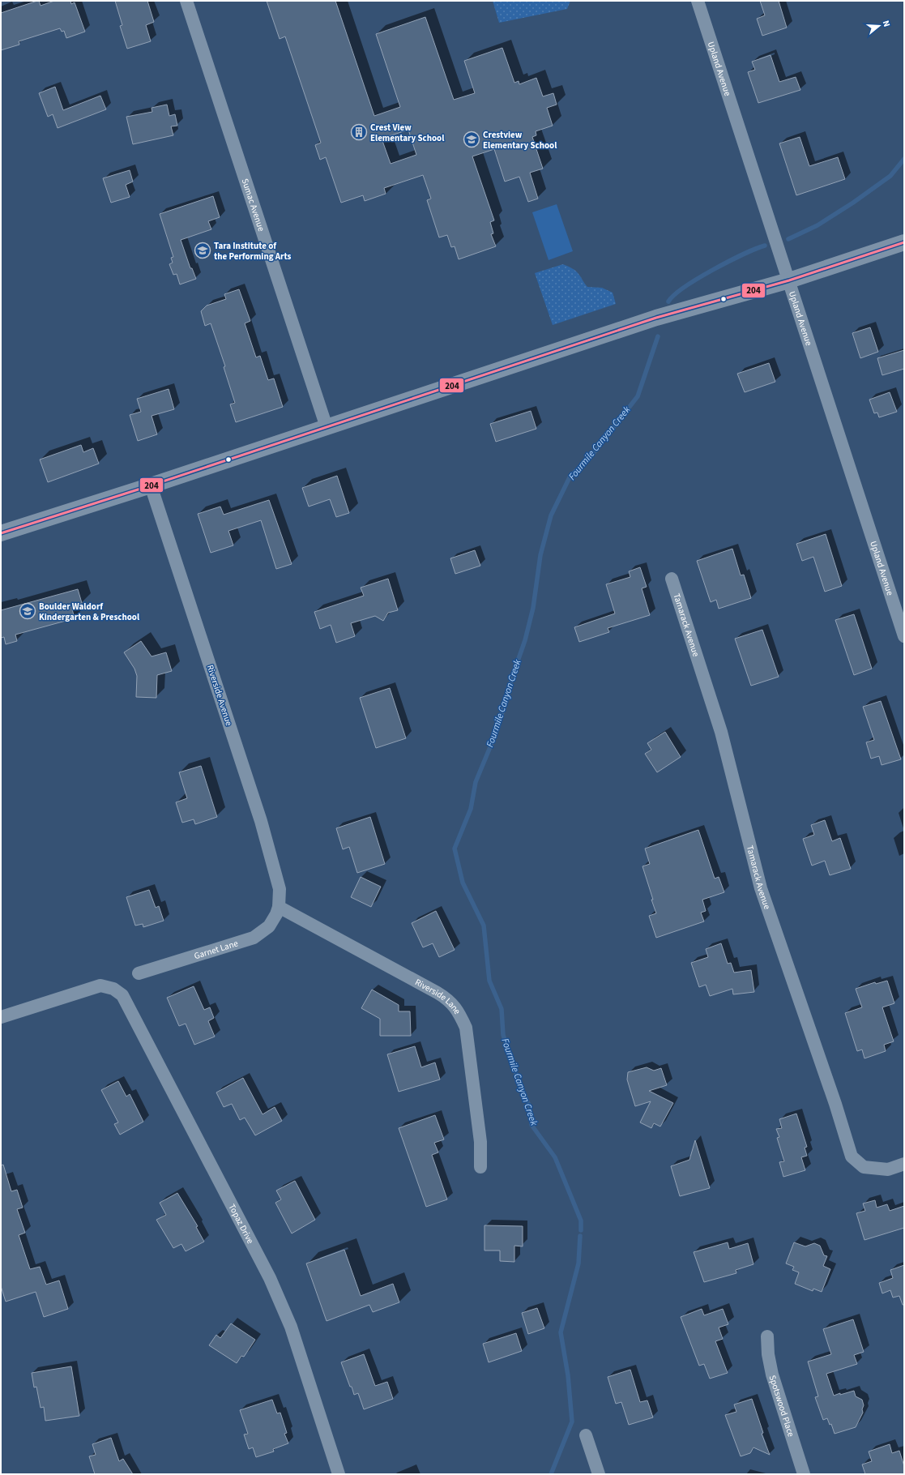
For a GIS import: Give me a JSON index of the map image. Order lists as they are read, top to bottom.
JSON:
{
  "streets": {
    "street": [
      "Upland Avenue",
      "Sumac Avenue",
      "Tamarack Avenue",
      "Riverside Avenue",
      "Garnet Lane",
      "Riverside Lane",
      "Topaz Drive",
      "Spotswood Place"
    ]
  },
  "crossings": [
    ["Riverside Avenue", "Garnet Lane"],
    ["Riverside Avenue", "Riverside Lane"],
    ["Garnet Lane", "Riverside Lane"]
  ],
  "water": ["Fourmile Canyon Creek"],
  "places": {
    "building": ["Crest View Elementary School"],
    "school or university": ["Crestview Elementary School", "Tara Institute of the Performing Arts", "Boulder Waldorf Kindergarten & Preschool"]
  },
  "lines": ["transit line 204"],
  "north": "right"
}
